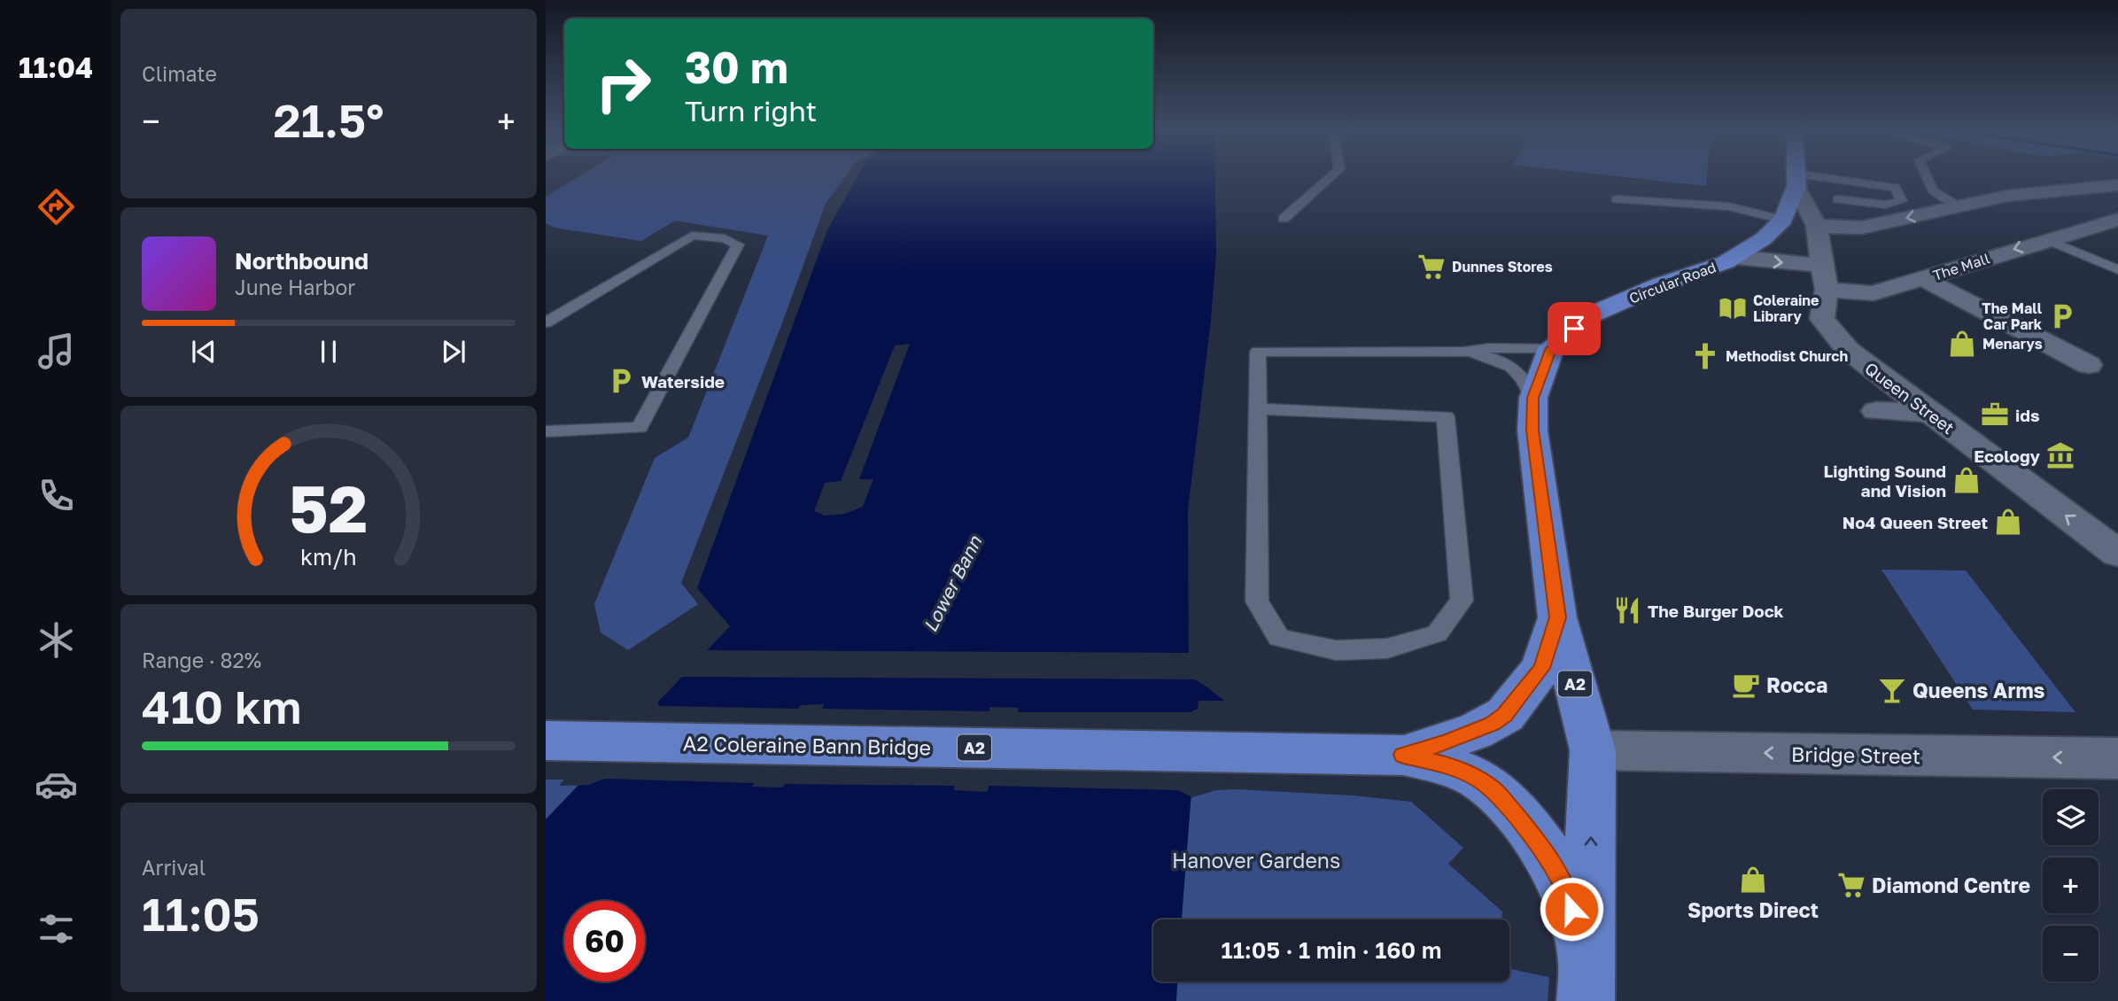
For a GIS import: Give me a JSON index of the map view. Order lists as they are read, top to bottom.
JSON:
{
  "streets": {
    "main road": ["Circular Road", "A2", "A2 Coleraine Bann Bridge"],
    "street": ["The Mall", "Queen Street", "Bridge Street"]
  },
  "crossings": [
    ["The Mall", "Queen Street"],
    ["Circular Road", "A2"],
    ["A2", "A2 Coleraine Bann Bridge"],
    ["A2", "Bridge Street"]
  ],
  "one_way": ["Bridge Street"],
  "water": ["Lower Bann"],
  "parks": ["Hanover Gardens"],
  "places": {
    "supermarket": ["Dunnes Stores", "Diamond Centre"],
    "library": ["Coleraine Library"],
    "parking": ["The Mall Car Park", "Waterside"],
    "shop": [
      "Menarys",
      "Lighting Sound and Vision",
      "No4 Queen Street",
      "Sports Direct"
    ],
    "church": ["Methodist Church"],
    "office": ["ids"],
    "museum": ["Ecology"],
    "restaurant": ["The Burger Dock"],
    "cafe": ["Rocca"],
    "bar": ["Queens Arms"]
  },
  "page": {
    "tabs": "11:04",
    "tile": [
      "Climate",
      ["Range · 82%", "410 km"],
      ["Arrival", "11:05"]
    ],
    "turn": ["30 m", "Turn right"],
    "heat": ["−", "21.5°", "+"],
    "song": ["Northbound", "June Harbor"],
    "map_buttons": ["+", "−"],
    "limit": "60",
    "trip": "11:05 · 1 min · 160 m",
    "gauge": ["52", "km/h"]
  }
}
